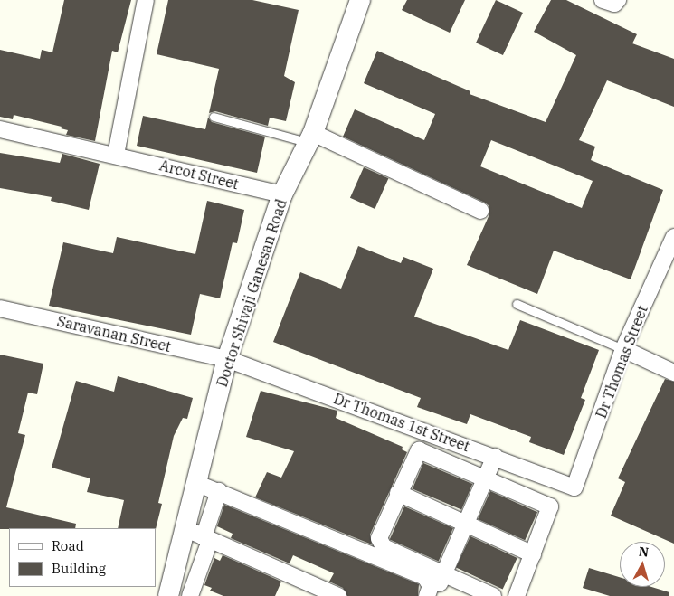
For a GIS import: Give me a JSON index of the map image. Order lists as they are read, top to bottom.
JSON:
{
  "streets": {
    "street": [
      "Arcot Street",
      "Doctor Shivaji Ganesan Road",
      "Saravanan Street",
      "Dr Thomas Street",
      "Dr Thomas 1st Street"
    ]
  },
  "crossings": [
    ["Arcot Street", "Doctor Shivaji Ganesan Road"],
    ["Doctor Shivaji Ganesan Road", "Saravanan Street"],
    ["Doctor Shivaji Ganesan Road", "Dr Thomas 1st Street"],
    ["Saravanan Street", "Dr Thomas 1st Street"],
    ["Dr Thomas Street", "Dr Thomas 1st Street"]
  ],
  "legend": ["Road", "Building"],
  "north": "top"
}
